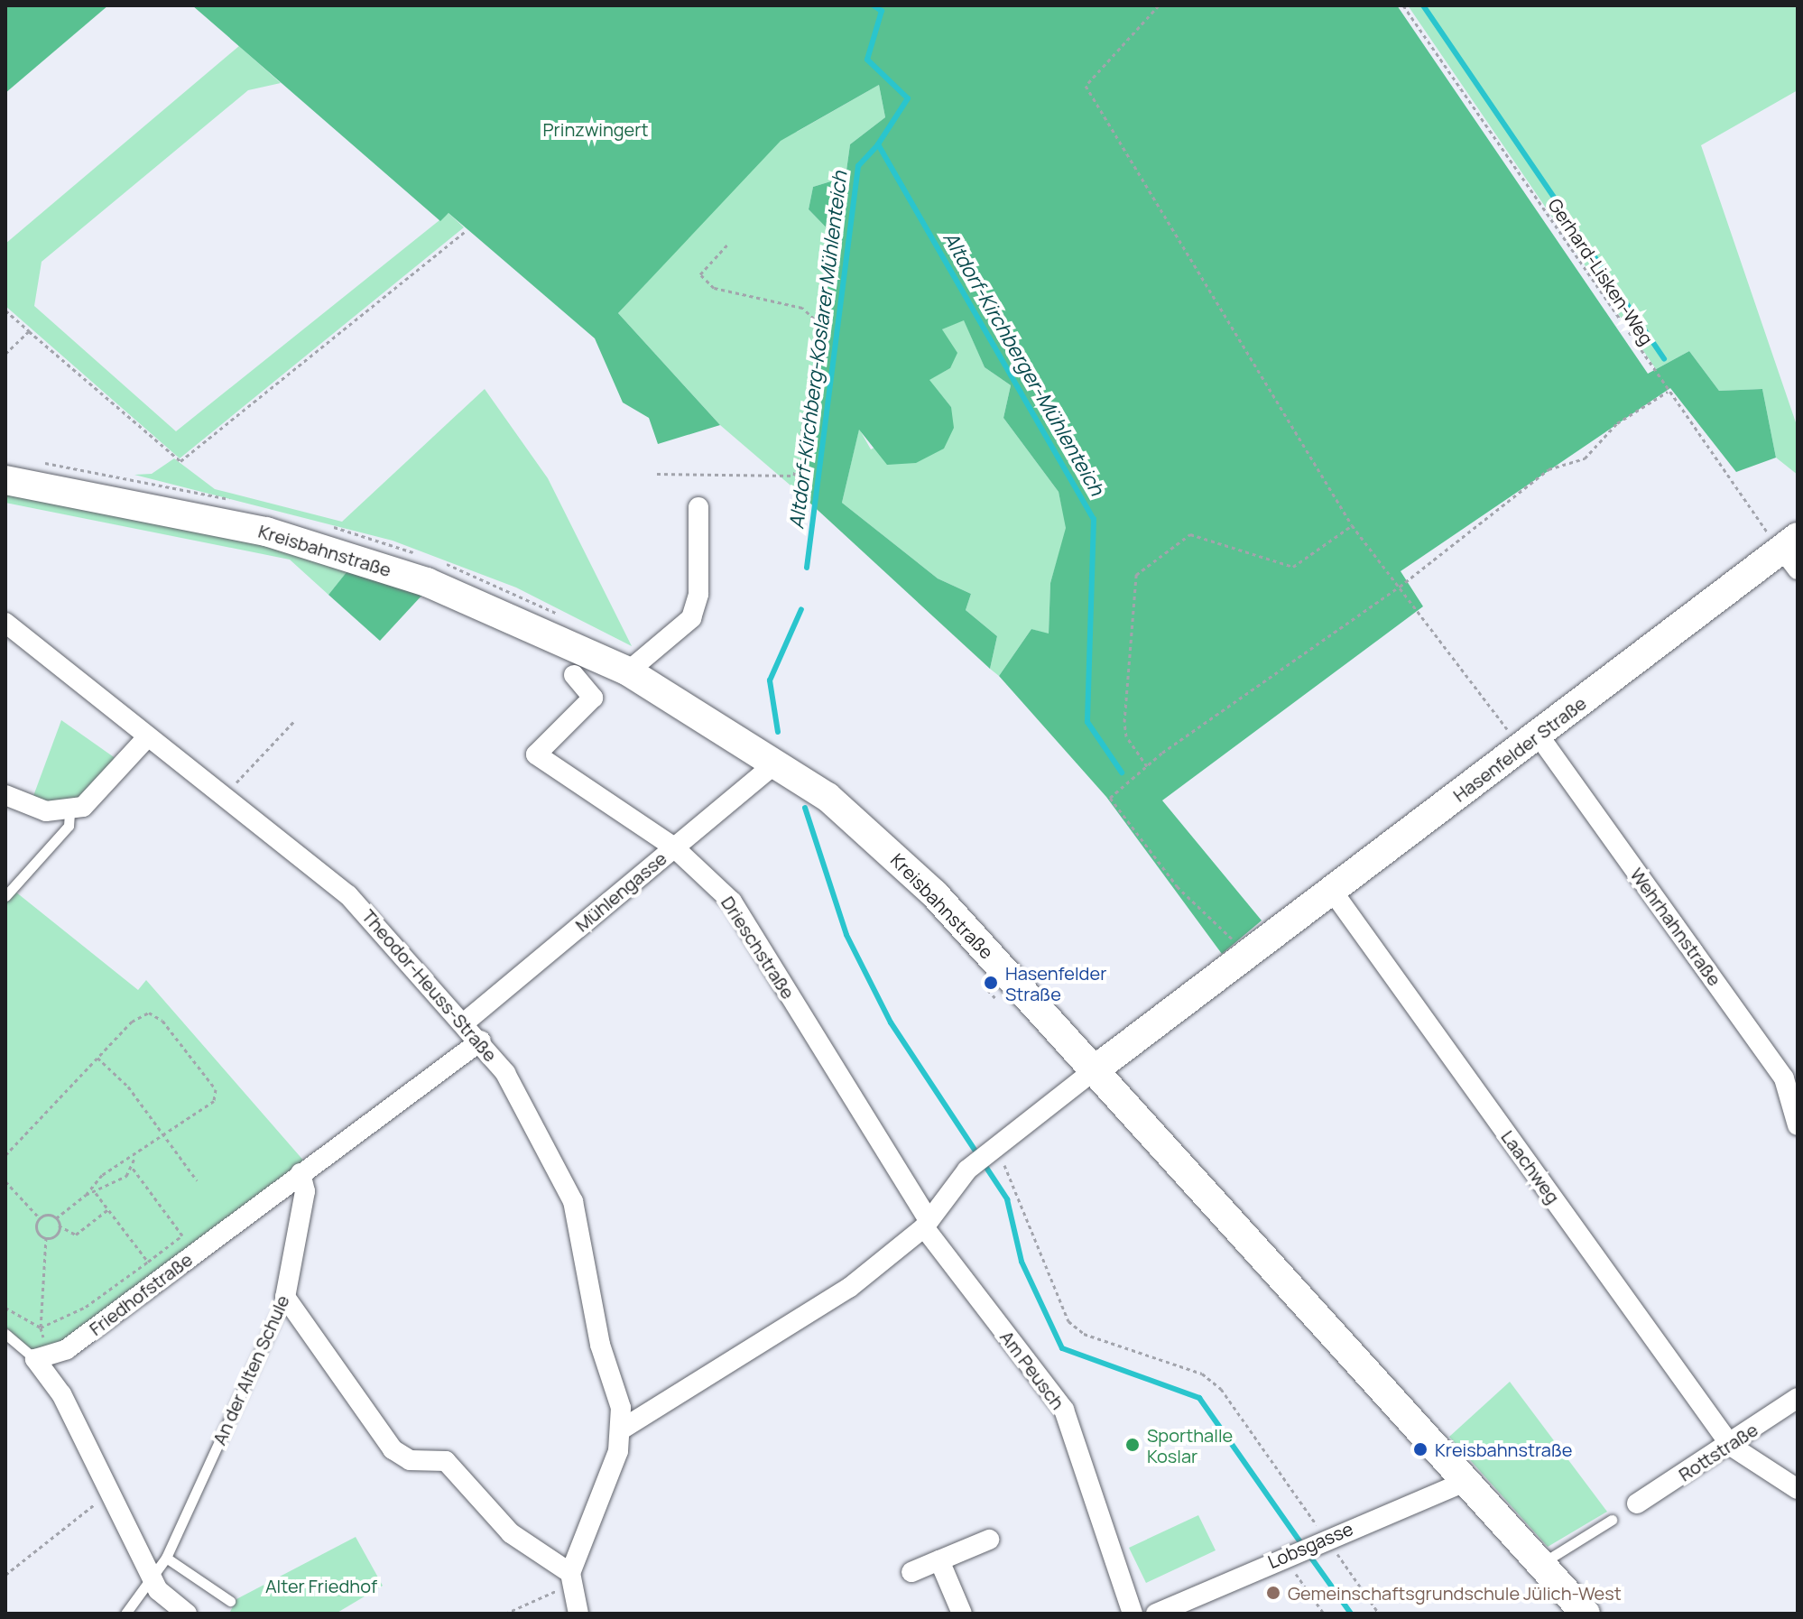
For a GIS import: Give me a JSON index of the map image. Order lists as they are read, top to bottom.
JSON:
{
  "streets": {
    "street": [
      "Kreisbahnstraße",
      "Hasenfelder Straße",
      "Mühlengasse",
      "Wehrhahnstraße",
      "Drieschstraße",
      "Theodor-Heuss-Straße",
      "Laachweg",
      "Friedhofstraße",
      "An der Alten Schule",
      "Am Peusch",
      "Rottstraße",
      "Lobsgasse"
    ],
    "path": ["Gerhard-Lisken-Weg"]
  },
  "crossings": [
    ["Gerhard-Lisken-Weg", "Hasenfelder Straße"],
    ["Kreisbahnstraße", "Hasenfelder Straße"],
    ["Kreisbahnstraße", "Mühlengasse"],
    ["Kreisbahnstraße", "Lobsgasse"],
    ["Hasenfelder Straße", "Wehrhahnstraße"],
    ["Hasenfelder Straße", "Drieschstraße"],
    ["Hasenfelder Straße", "Theodor-Heuss-Straße"],
    ["Hasenfelder Straße", "Laachweg"],
    ["Hasenfelder Straße", "Am Peusch"],
    ["Mühlengasse", "Drieschstraße"],
    ["Mühlengasse", "Theodor-Heuss-Straße"],
    ["Drieschstraße", "Am Peusch"],
    ["Theodor-Heuss-Straße", "Friedhofstraße"],
    ["Laachweg", "Rottstraße"],
    ["Friedhofstraße", "An der Alten Schule"]
  ],
  "water": ["Altdorf-Kirchberg-Koslarer Mühlenteich", "Altdorf-Kirchberger-Mühlenteich"],
  "parks": ["Prinzwingert", "Alter Friedhof"],
  "places": [
    "Hasenfelder Straße",
    "Sporthalle Koslar",
    "Kreisbahnstraße",
    "Gemeinschaftsgrundschule Jülich-West"
  ]
}
